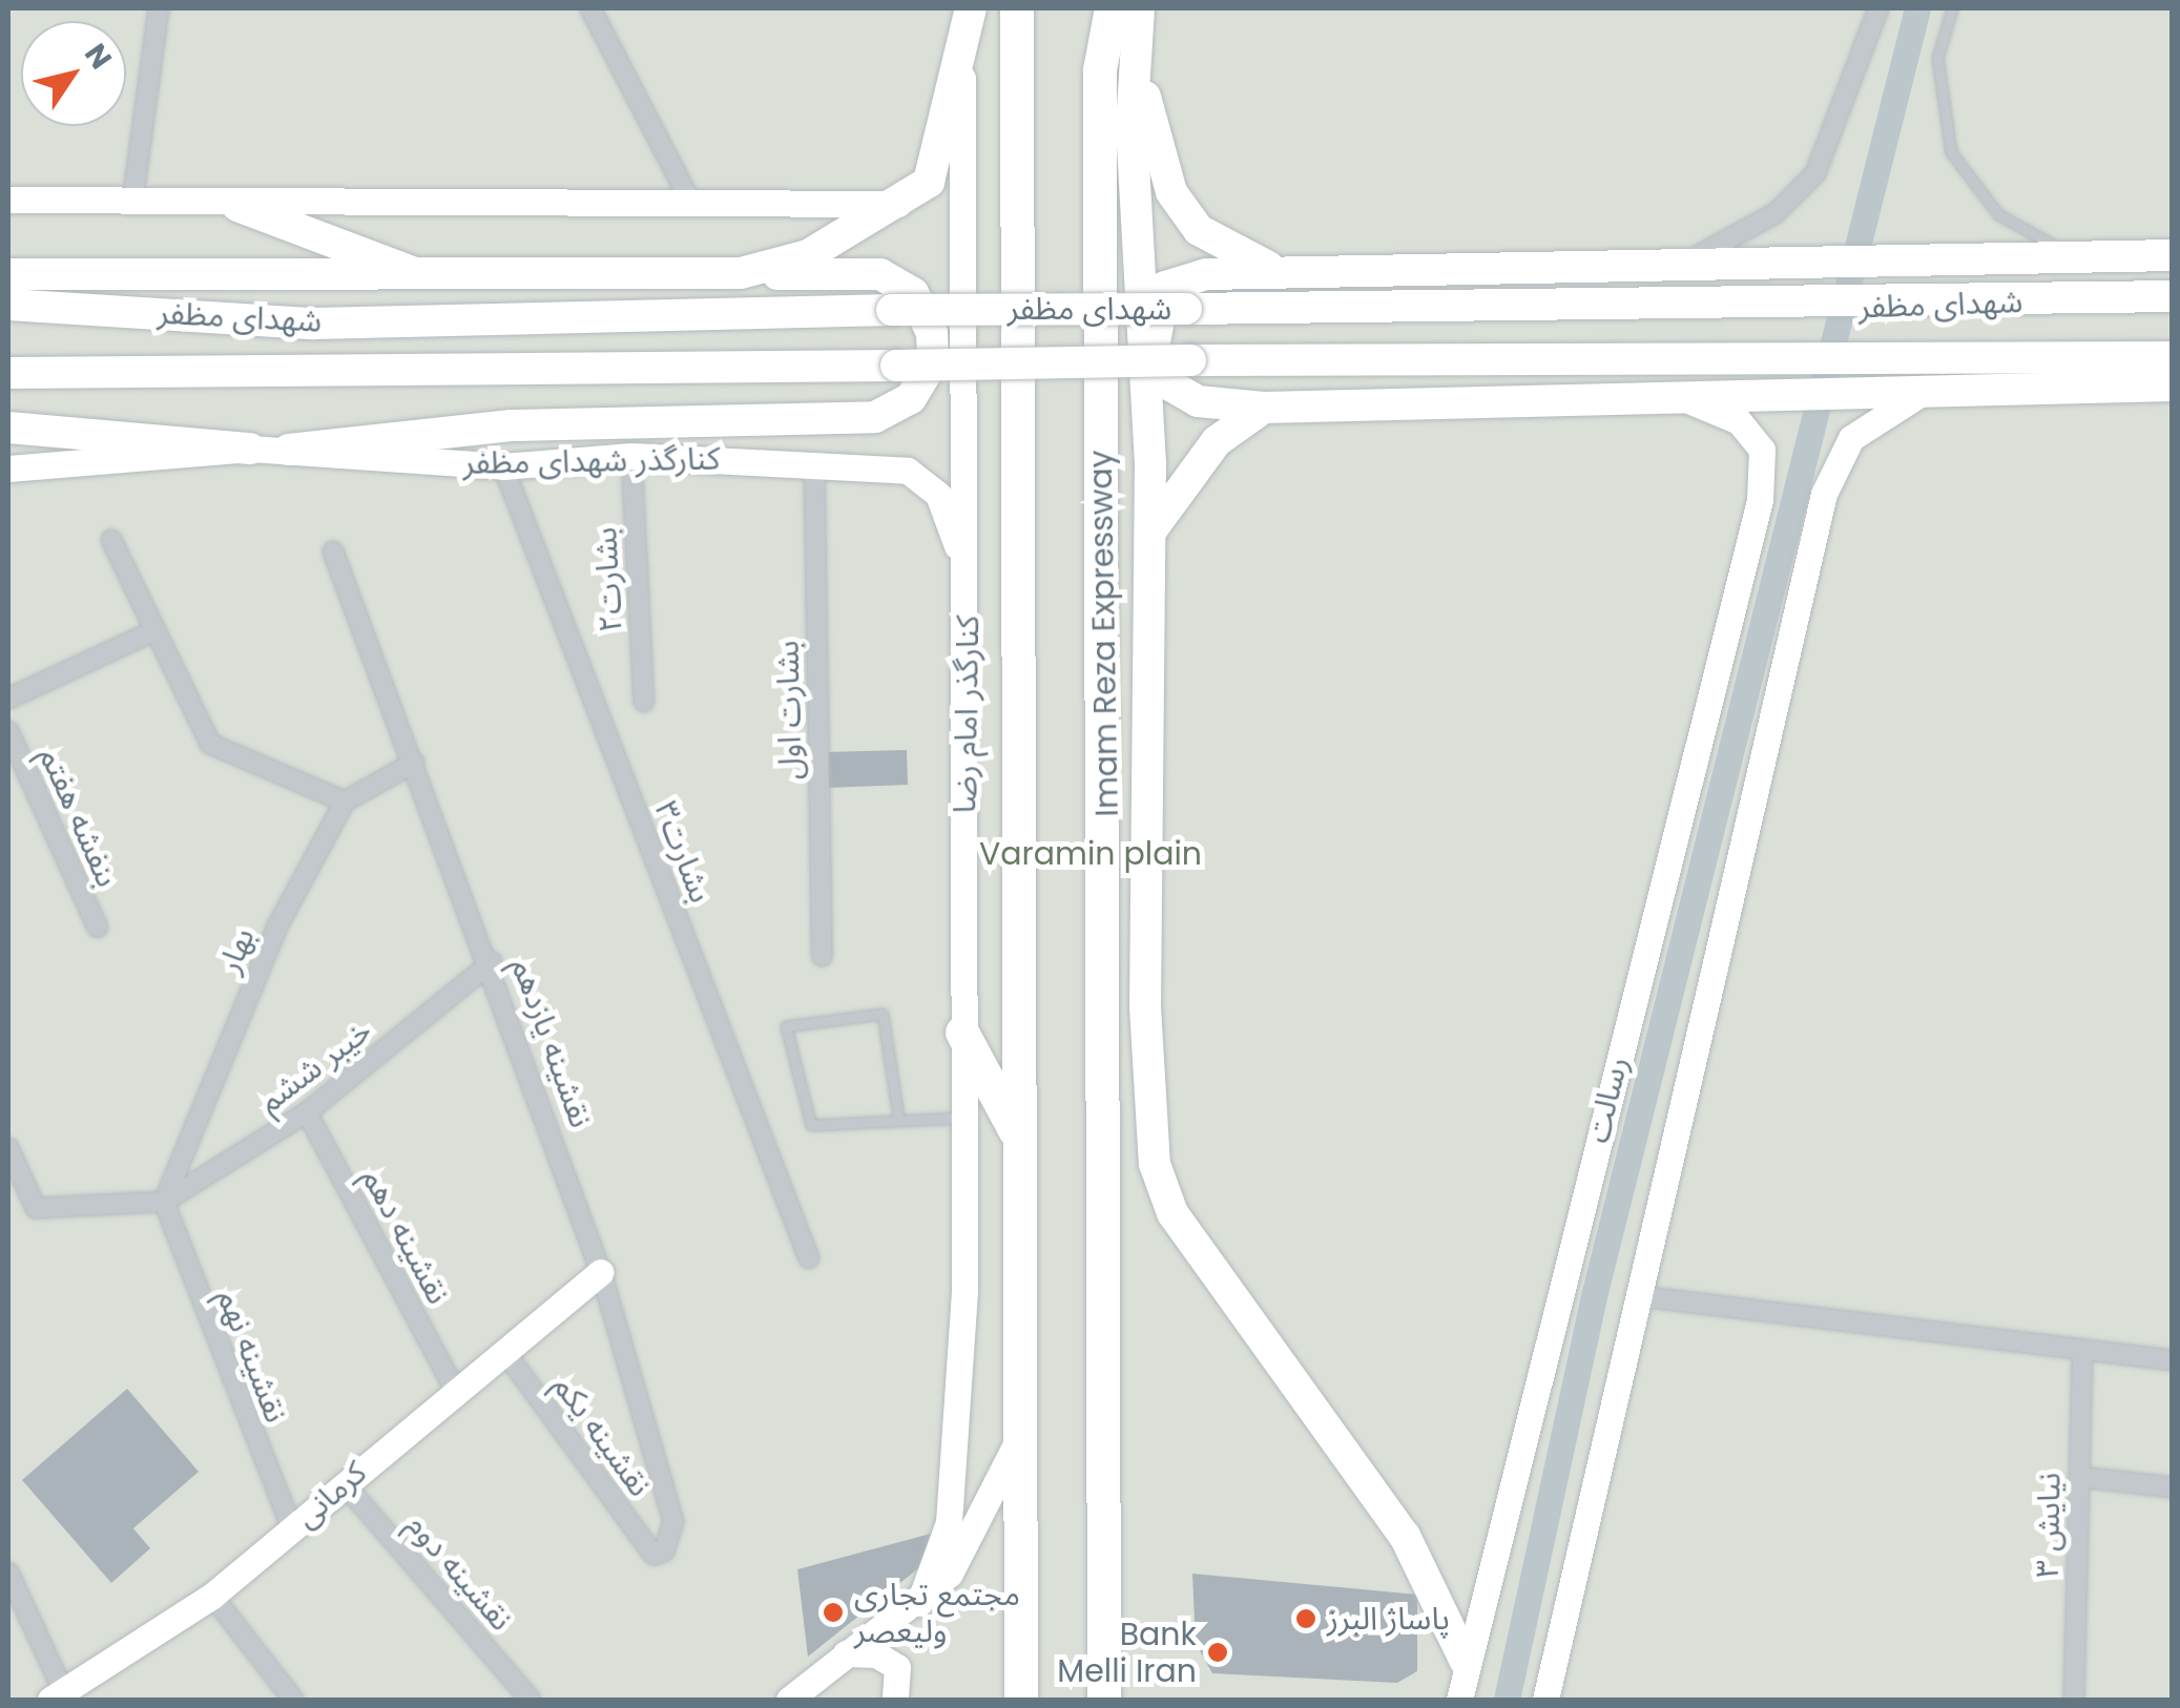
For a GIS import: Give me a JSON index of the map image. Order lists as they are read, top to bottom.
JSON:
{
  "streets": {
    "highway": ["Imam Reza Expressway"],
    "main road": [
      "شهدای مظفر",
      "کنارگذر شهدای مظفر",
      "کنارگذر امام رضا",
      "رسالت",
      "کرمانی"
    ],
    "street": [
      "بشارت۲",
      "بشارت اول",
      "بنفشه هفتم",
      "بشارت۳",
      "بهار",
      "نقشینه یازدهم",
      "خیبر ششم",
      "نقشینه دهم",
      "نقشینه نهم",
      "نقشینه یکم",
      "نیایش ۳",
      "نقشینه دوم"
    ]
  },
  "crossings": [
    ["کنارگذر شهدای مظفر", "بشارت۲"],
    ["کنارگذر شهدای مظفر", "بشارت اول"],
    ["کنارگذر شهدای مظفر", "کنارگذر امام رضا"],
    ["کنارگذر شهدای مظفر", "بشارت۳"],
    ["بهار", "خیبر ششم"],
    ["بهار", "نقشینه نهم"],
    ["نقشینه یازدهم", "خیبر ششم"],
    ["نقشینه یازدهم", "نقشینه یکم"],
    ["نقشینه یازدهم", "کرمانی"],
    ["خیبر ششم", "نقشینه دهم"],
    ["خیبر ششم", "نقشینه نهم"],
    ["نقشینه دهم", "کرمانی"],
    ["نقشینه نهم", "کرمانی"],
    ["نقشینه یکم", "کرمانی"],
    ["کرمانی", "نقشینه دوم"]
  ],
  "parks": ["Varamin plain"],
  "places": ["مجتمع تجاری ولیعصر", "پاساژ البرز", "Bank Melli Iran"],
  "north": "top right"
}
